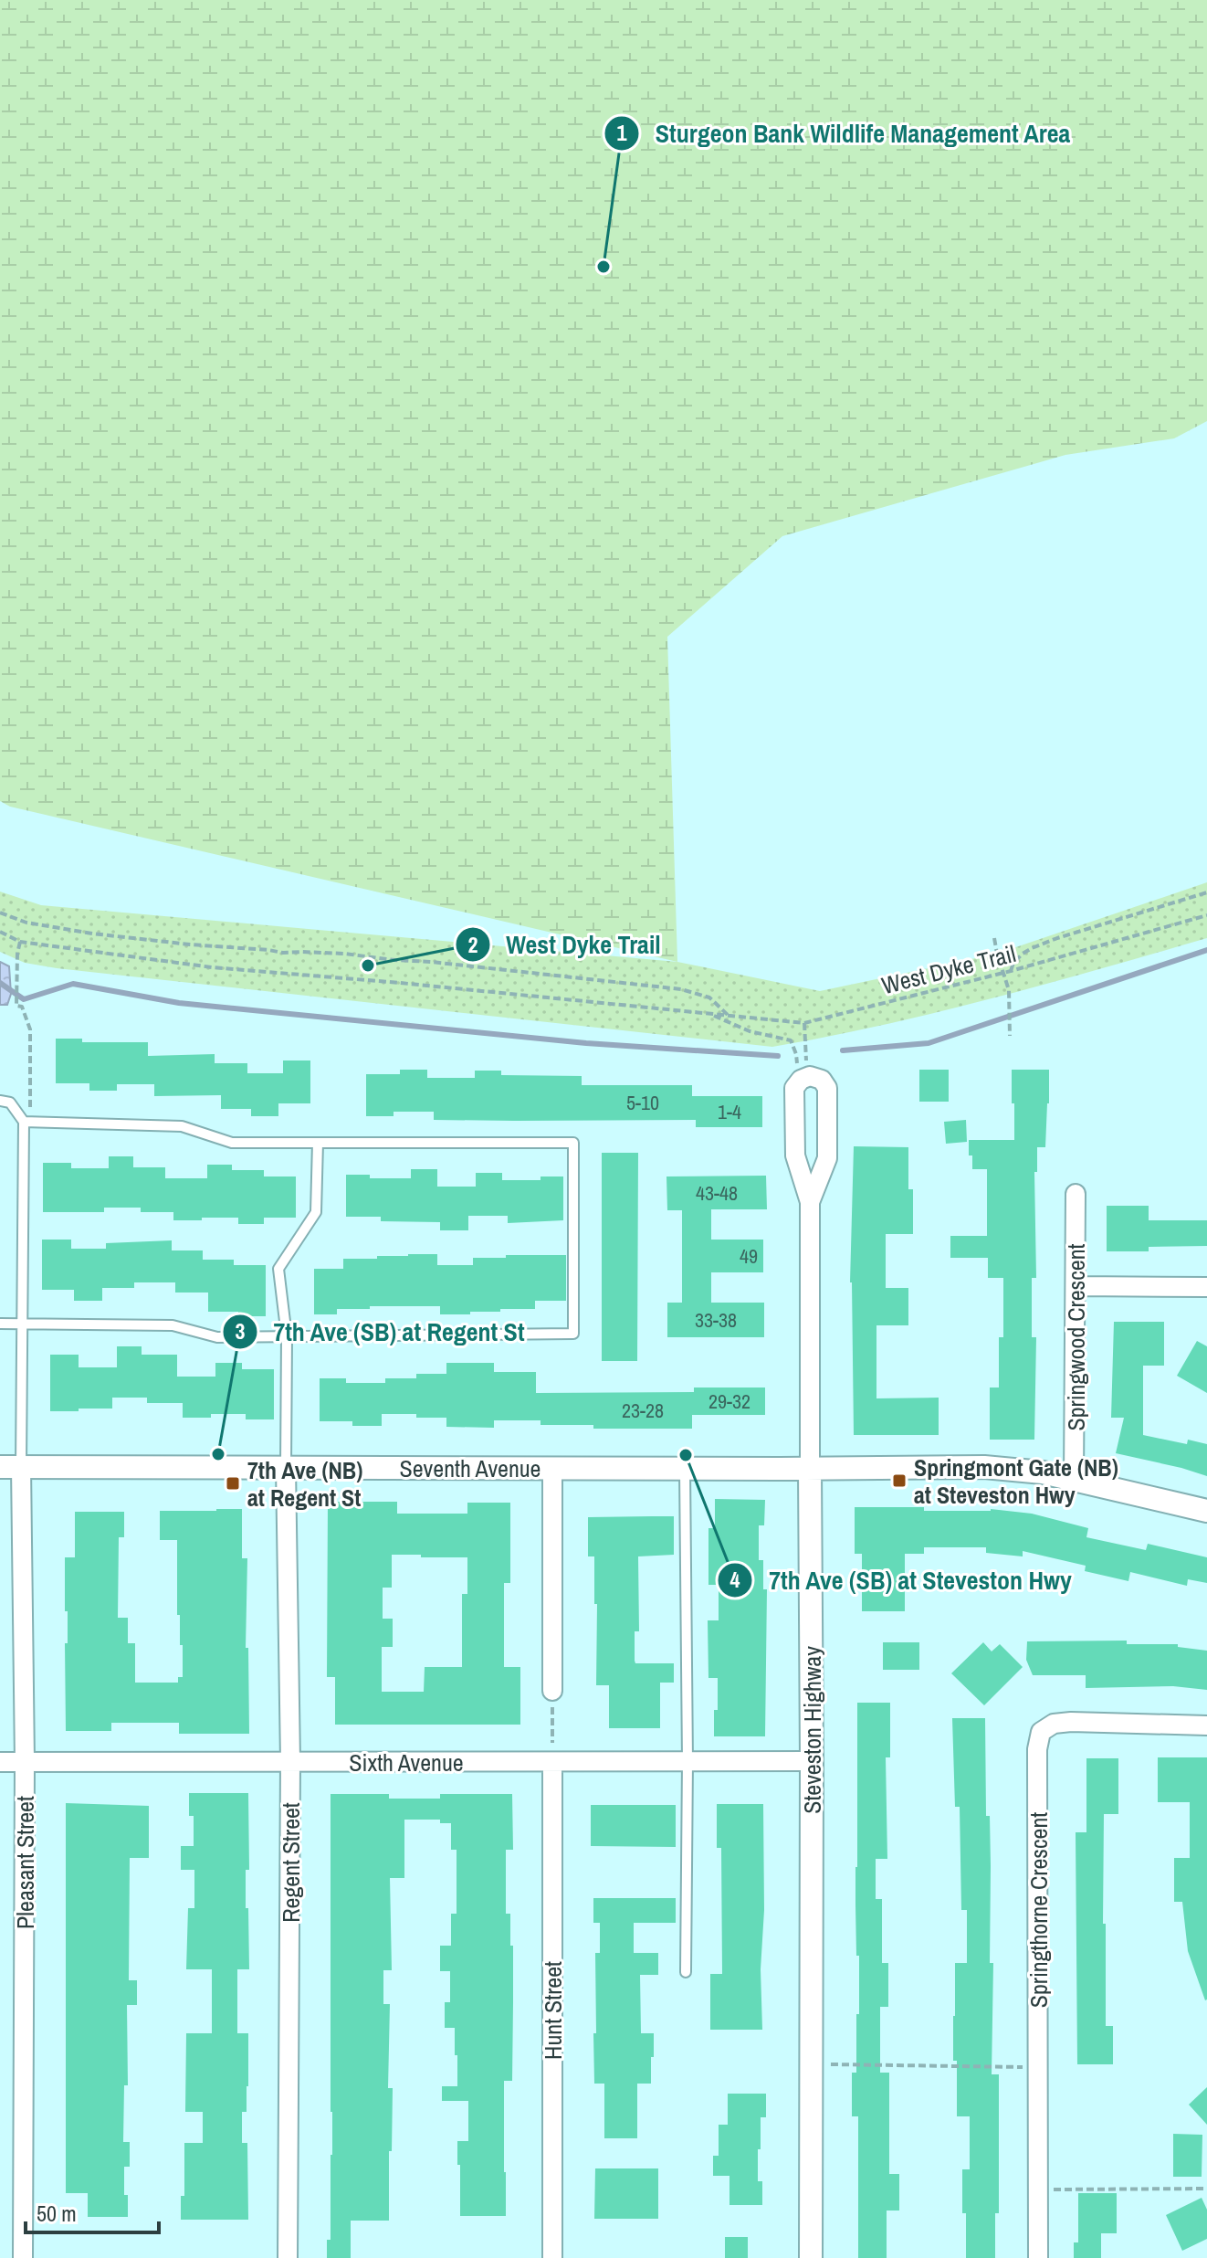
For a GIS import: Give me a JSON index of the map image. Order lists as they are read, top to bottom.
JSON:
{
  "streets": {
    "street": [
      "Springwood Crescent",
      "Seventh Avenue",
      "Steveston Highway",
      "Sixth Avenue",
      "Pleasant Street",
      "Regent Street",
      "Springthorne Crescent",
      "Hunt Street"
    ],
    "path": ["West Dyke Trail"]
  },
  "crossings": [
    ["Springwood Crescent", "Seventh Avenue"],
    ["Seventh Avenue", "Steveston Highway"],
    ["Seventh Avenue", "Pleasant Street"],
    ["Seventh Avenue", "Regent Street"],
    ["Steveston Highway", "Sixth Avenue"],
    ["Sixth Avenue", "Pleasant Street"],
    ["Sixth Avenue", "Regent Street"],
    ["Sixth Avenue", "Hunt Street"]
  ],
  "places": {
    "other": [
      "Sturgeon Bank Wildlife Management Area",
      "West Dyke Trail",
      "7th Ave (SB) at Regent St",
      "7th Ave (SB) at Steveston Hwy"
    ],
    "transit": ["Springmont Gate (NB) at Steveston Hwy", "7th Ave (NB) at Regent St"]
  },
  "house_numbers": [
    "5-10",
    "1-4",
    "43-48",
    "49",
    "33-38",
    "29-32",
    "23-28"
  ],
  "scale_bar": "50 m"
}
